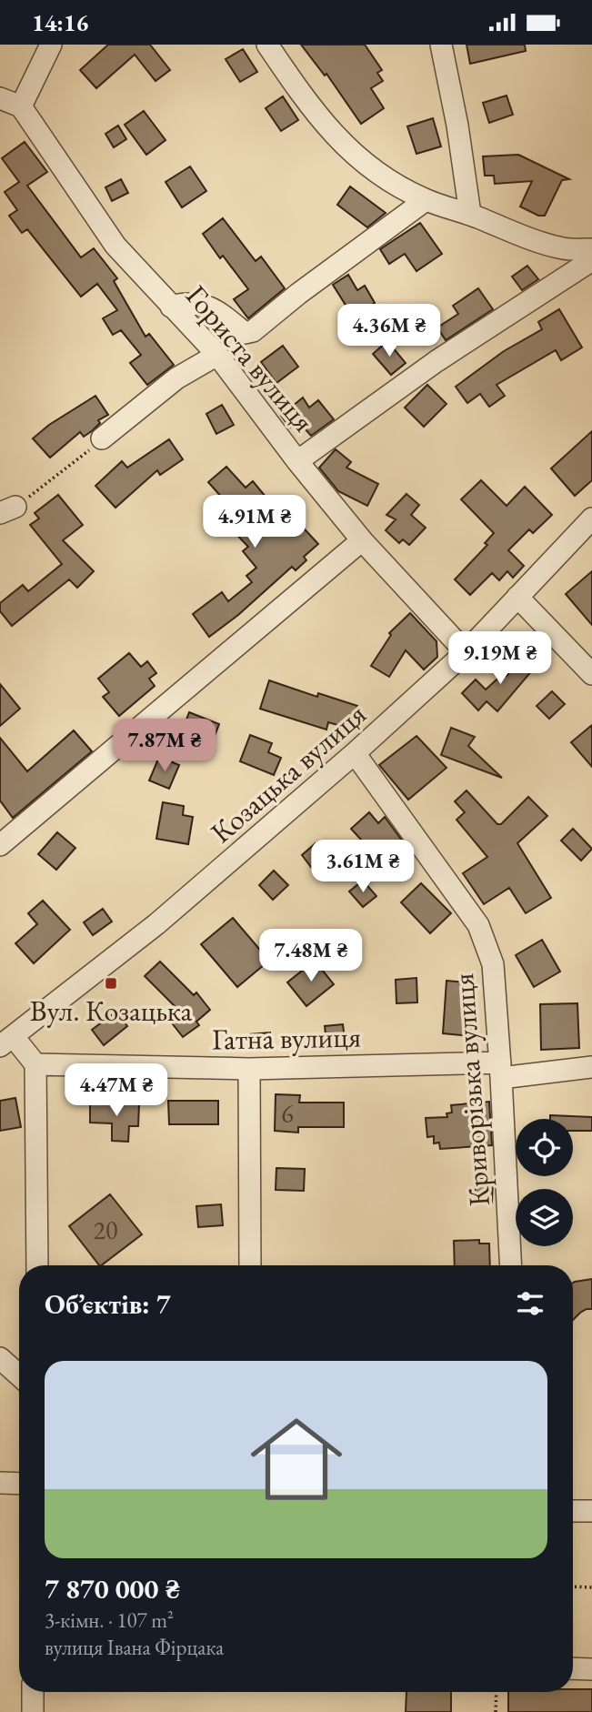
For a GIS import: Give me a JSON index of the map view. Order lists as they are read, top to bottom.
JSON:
{
  "streets": {
    "street": [
      "Гориста вулиця",
      "Козацька вулиця",
      "Гатна вулиця",
      "Криворізька вулиця"
    ]
  },
  "crossings": [
    ["Гориста вулиця", "Козацька вулиця"],
    ["Козацька вулиця", "Криворізька вулиця"],
    ["Гатна вулиця", "Криворізька вулиця"]
  ],
  "places": {
    "transit": ["Вул. Козацька"]
  },
  "house_numbers": ["6", "20"],
  "page": {
    "status": "14:16",
    "price": [
      "4.36M ₴",
      "4.91M ₴",
      "9.19M ₴",
      "7.87M ₴",
      "3.61M ₴",
      "7.48M ₴",
      "4.47M ₴"
    ],
    "heading": "Об’єктів: 7",
    "list": [
      {
        "name": "7 870 000 ₴",
        "note": "3-кімн. · 107 m² · вулиця Івана Фірцака"
      }
    ]
  }
}
